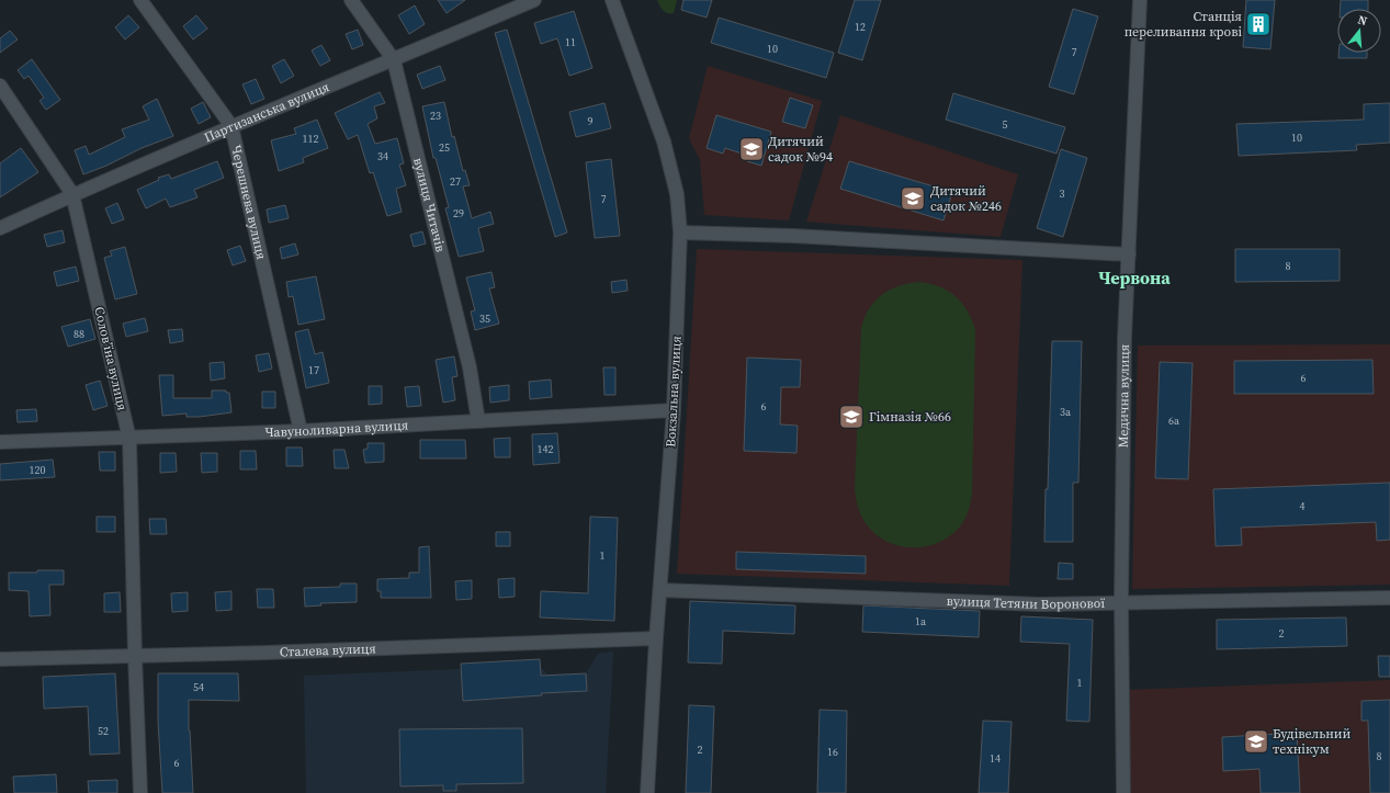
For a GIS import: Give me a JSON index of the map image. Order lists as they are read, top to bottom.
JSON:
{
  "streets": {
    "street": [
      "Партизанська вулиця",
      "Черешнева вулиця",
      "вулиця Читачів",
      "Соловʼїна вулиця",
      "Вокзальна вулиця",
      "Медична вулиця",
      "Чавуноливарна вулиця",
      "вулиця Тетяни Воронової",
      "Сталева вулиця"
    ]
  },
  "crossings": [
    ["Партизанська вулиця", "Черешнева вулиця"],
    ["Партизанська вулиця", "вулиця Читачів"],
    ["Партизанська вулиця", "Соловʼїна вулиця"],
    ["Черешнева вулиця", "Чавуноливарна вулиця"],
    ["вулиця Читачів", "Чавуноливарна вулиця"],
    ["Соловʼїна вулиця", "Чавуноливарна вулиця"],
    ["Соловʼїна вулиця", "Сталева вулиця"],
    ["Вокзальна вулиця", "Чавуноливарна вулиця"],
    ["Вокзальна вулиця", "вулиця Тетяни Воронової"],
    ["Вокзальна вулиця", "Сталева вулиця"],
    ["Медична вулиця", "вулиця Тетяни Воронової"]
  ],
  "districts": ["Червона"],
  "places": {
    "building": ["Станція переливання крові"],
    "school or university": [
      "Дитячий садок №94",
      "Дитячий садок №246",
      "Гімназія №66",
      "Будівельний технікум"
    ]
  },
  "house_numbers": [
    "12",
    "11",
    "10",
    "7",
    "23",
    "9",
    "5",
    "10",
    "112",
    "25",
    "34",
    "27",
    "3",
    "7",
    "29",
    "8",
    "35",
    "88",
    "17",
    "6",
    "6",
    "3а",
    "6а",
    "142",
    "120",
    "4",
    "1",
    "1а",
    "2",
    "1",
    "54",
    "52",
    "2",
    "16",
    "8",
    "14",
    "6"
  ],
  "north": "top"
}
